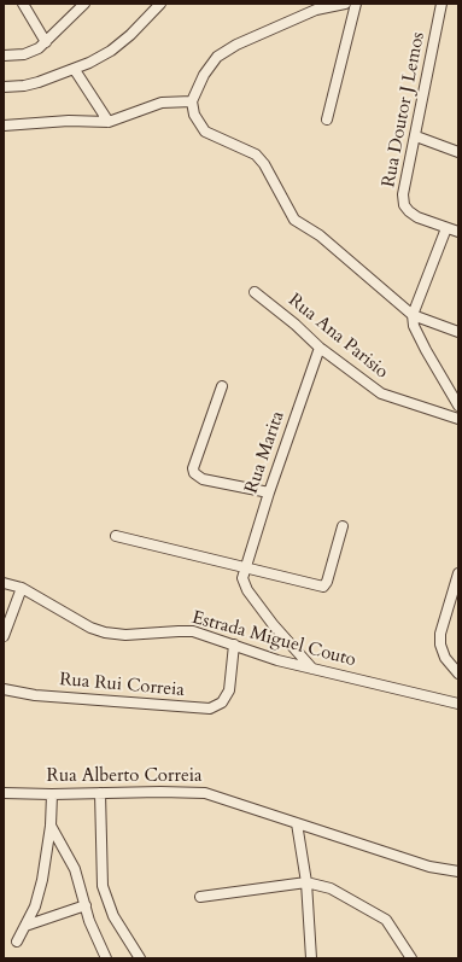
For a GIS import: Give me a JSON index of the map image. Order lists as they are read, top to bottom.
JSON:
{
  "streets": {
    "street": [
      "Rua Doutor J Lemos",
      "Rua Ana Parisio",
      "Rua Marita",
      "Estrada Miguel Couto",
      "Rua Rui Correia",
      "Rua Alberto Correia"
    ]
  },
  "crossings": [
    ["Rua Ana Parisio", "Rua Marita"],
    ["Estrada Miguel Couto", "Rua Rui Correia"]
  ]
}
